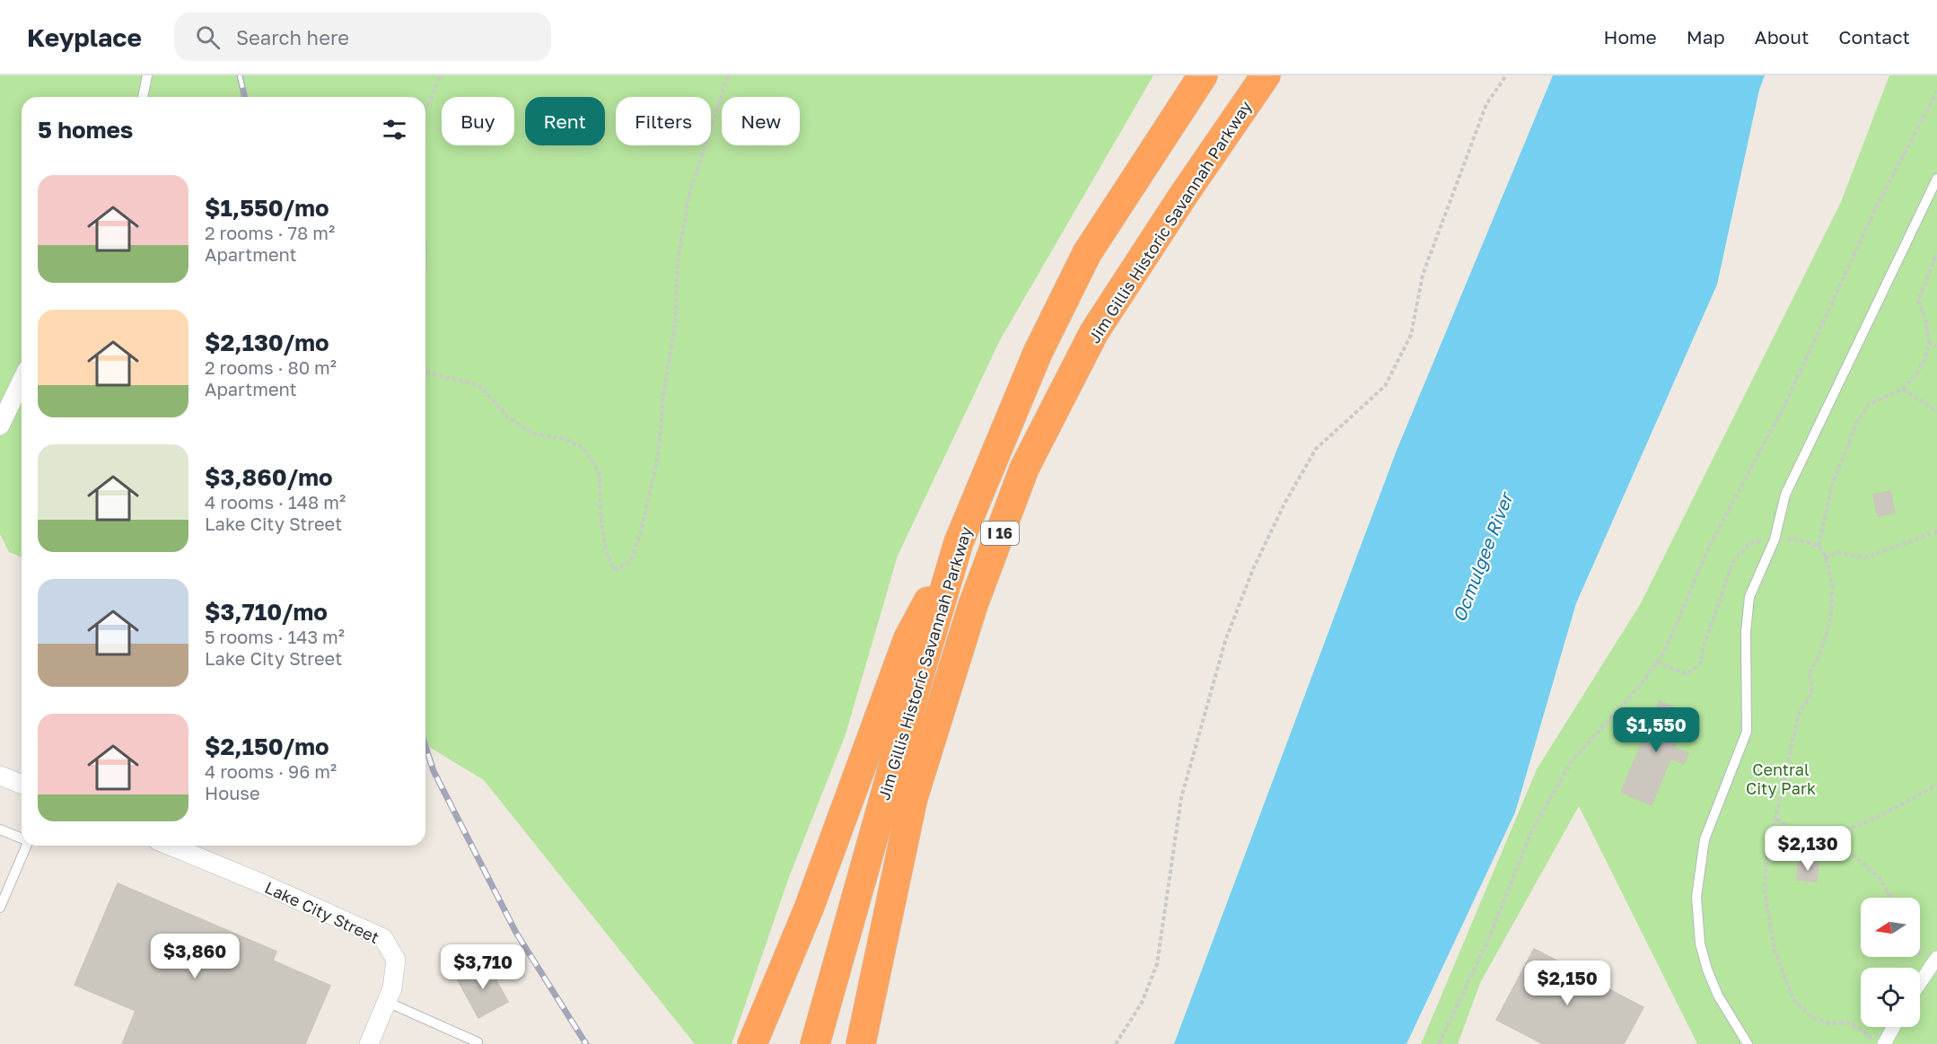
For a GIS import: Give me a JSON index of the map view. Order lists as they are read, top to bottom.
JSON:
{
  "streets": {
    "highway": ["Jim Gillis Historic Savannah Parkway", "I 16"],
    "street": ["Lake City Street"]
  },
  "water": ["Ocmulgee River"],
  "parks": ["Central City Park"],
  "north": "left",
  "page": {
    "header": "Keyplace",
    "search": "Search here",
    "nav": [
      "Home",
      "Map",
      "About",
      "Contact"
    ],
    "chip": [
      "Buy",
      "Rent",
      "Filters",
      "New"
    ],
    "heading": "5 homes",
    "list": [
      {
        "name": "$1,550/mo",
        "note": "2 rooms · 78 m² · Apartment"
      },
      {
        "name": "$2,130/mo",
        "note": "2 rooms · 80 m² · Apartment"
      },
      {
        "name": "$3,860/mo",
        "note": "4 rooms · 148 m² · Lake City Street"
      },
      {
        "name": "$3,710/mo",
        "note": "5 rooms · 143 m² · Lake City Street"
      },
      {
        "name": "$2,150/mo",
        "note": "4 rooms · 96 m² · House"
      }
    ],
    "price": [
      "$1,550",
      "$2,130",
      "$3,860",
      "$3,710",
      "$2,150"
    ]
  }
}
